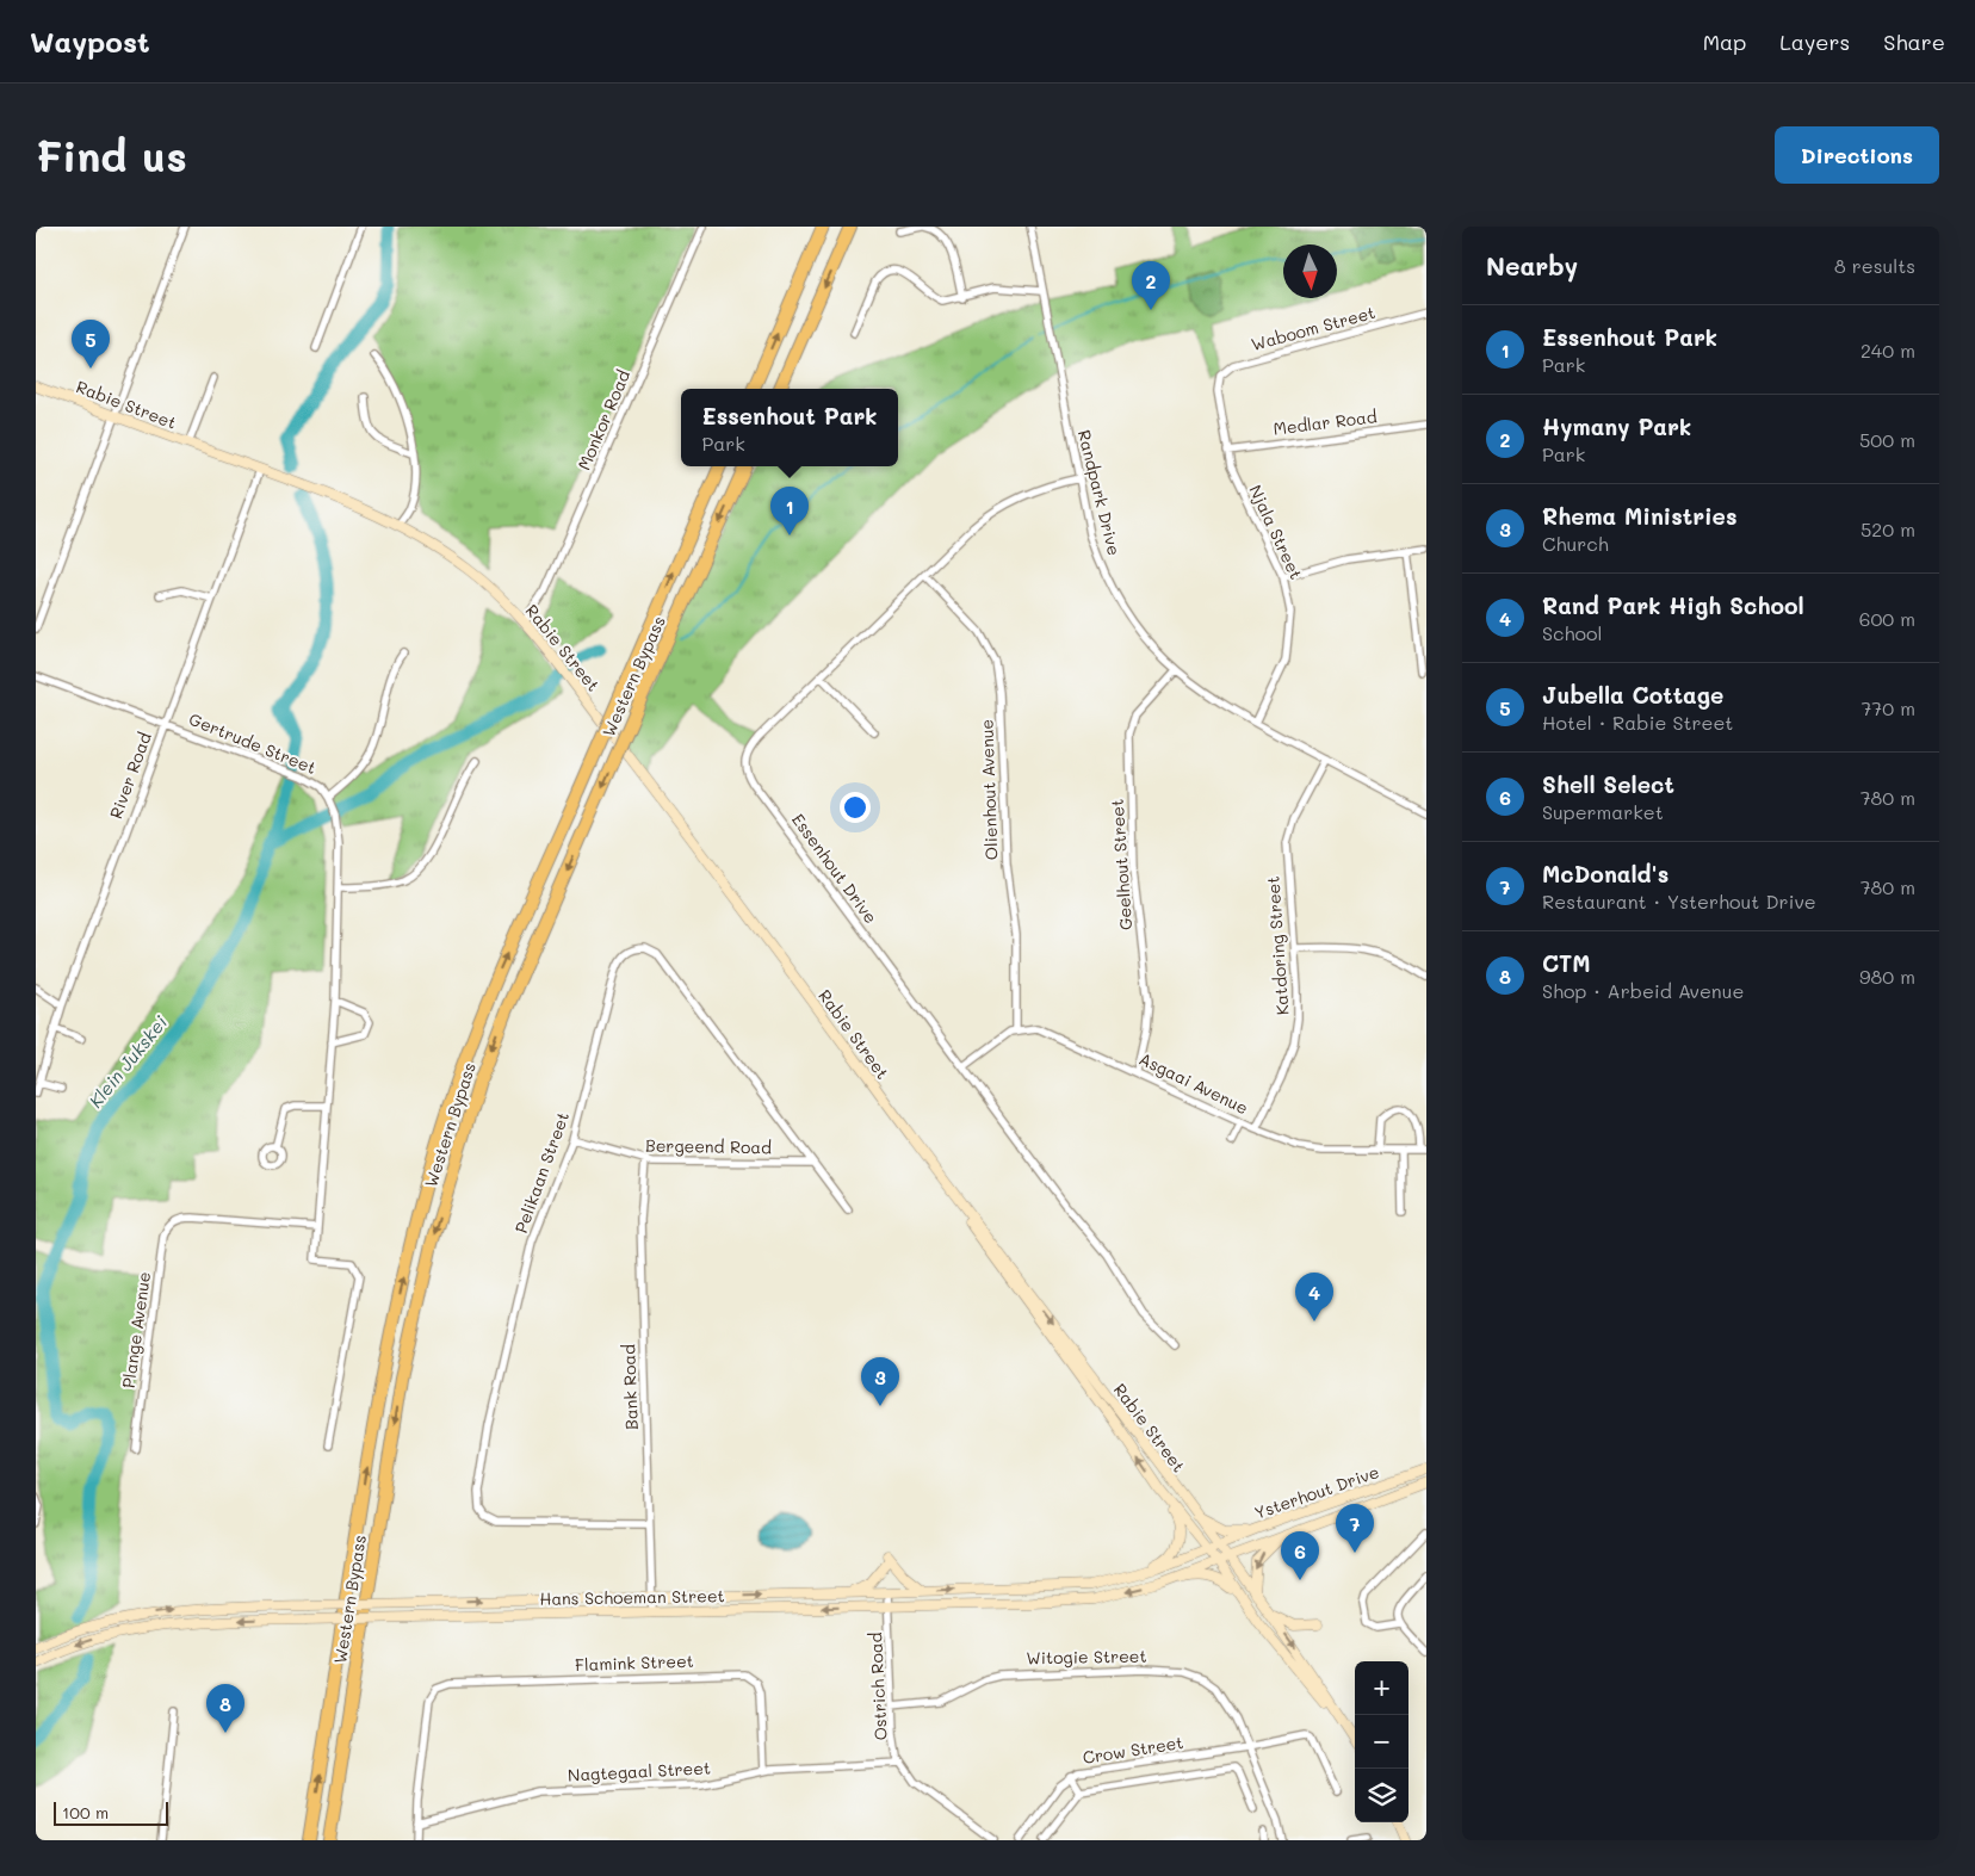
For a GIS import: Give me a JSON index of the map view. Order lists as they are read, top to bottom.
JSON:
{
  "streets": {
    "highway": ["Western Bypass"],
    "main road": ["Rabie Street", "Ysterhout Drive", "Hans Schoeman Street"],
    "street": [
      "Waboom Street",
      "Monkor Road",
      "Medlar Road",
      "Randpark Drive",
      "Njala Street",
      "Gertrude Street",
      "River Road",
      "Olienhout Avenue",
      "Geelhout Street",
      "Essenhout Drive",
      "Katdoring Street",
      "Asgaai Avenue",
      "Bergeend Road",
      "Pelikaan Street",
      "Plange Avenue",
      "Bank Road",
      "Witogie Street",
      "Flamink Street",
      "Ostrich Road",
      "Crow Street",
      "Nagtegaal Street"
    ]
  },
  "crossings": [
    ["Waboom Street", "Njala Street"],
    ["Rabie Street", "Monkor Road"],
    ["Rabie Street", "River Road"],
    ["Rabie Street", "Ysterhout Drive"],
    ["Rabie Street", "Hans Schoeman Street"],
    ["Medlar Road", "Njala Street"],
    ["Randpark Drive", "Njala Street"],
    ["Randpark Drive", "Geelhout Street"],
    ["Randpark Drive", "Essenhout Drive"],
    ["Randpark Drive", "Katdoring Street"],
    ["Gertrude Street", "River Road"],
    ["Gertrude Street", "Plange Avenue"],
    ["Olienhout Avenue", "Essenhout Drive"],
    ["Olienhout Avenue", "Asgaai Avenue"],
    ["Geelhout Street", "Asgaai Avenue"],
    ["Katdoring Street", "Asgaai Avenue"],
    ["Bergeend Road", "Pelikaan Street"],
    ["Bergeend Road", "Bank Road"],
    ["Pelikaan Street", "Bank Road"],
    ["Bank Road", "Hans Schoeman Street"],
    ["Ysterhout Drive", "Hans Schoeman Street"],
    ["Hans Schoeman Street", "Ostrich Road"],
    ["Witogie Street", "Ostrich Road"],
    ["Witogie Street", "Crow Street"],
    ["Flamink Street", "Nagtegaal Street"],
    ["Ostrich Road", "Nagtegaal Street"]
  ],
  "water": ["Klein Jukskei"],
  "scale_bar": "100 m",
  "north": "bottom",
  "page": {
    "header": "Waypost",
    "nav": ["Map", "Layers", "Share"],
    "buttons": "Directions",
    "title": "Find us",
    "heading": ["Nearby", "8 results"],
    "pins": [
      "2",
      "5",
      "1",
      "4",
      "3",
      "7",
      "6",
      "8"
    ],
    "list": [
      {
        "mark": "1",
        "name": "Essenhout Park",
        "note": "Park",
        "value": "240 m"
      },
      {
        "mark": "2",
        "name": "Hymany Park",
        "note": "Park",
        "value": "500 m"
      },
      {
        "mark": "3",
        "name": "Rhema Ministries",
        "note": "Church",
        "value": "520 m"
      },
      {
        "mark": "4",
        "name": "Rand Park High School",
        "note": "School",
        "value": "600 m"
      },
      {
        "mark": "5",
        "name": "Jubella Cottage",
        "note": "Hotel · Rabie Street",
        "value": "770 m"
      },
      {
        "mark": "6",
        "name": "Shell Select",
        "note": "Supermarket",
        "value": "780 m"
      },
      {
        "mark": "7",
        "name": "McDonald's",
        "note": "Restaurant · Ysterhout Drive",
        "value": "780 m"
      },
      {
        "mark": "8",
        "name": "CTM",
        "note": "Shop · Arbeid Avenue",
        "value": "980 m"
      }
    ],
    "popup": ["Essenhout Park", "Park"],
    "map_buttons": ["+", "−"],
    "scale": "100 m"
  }
}
